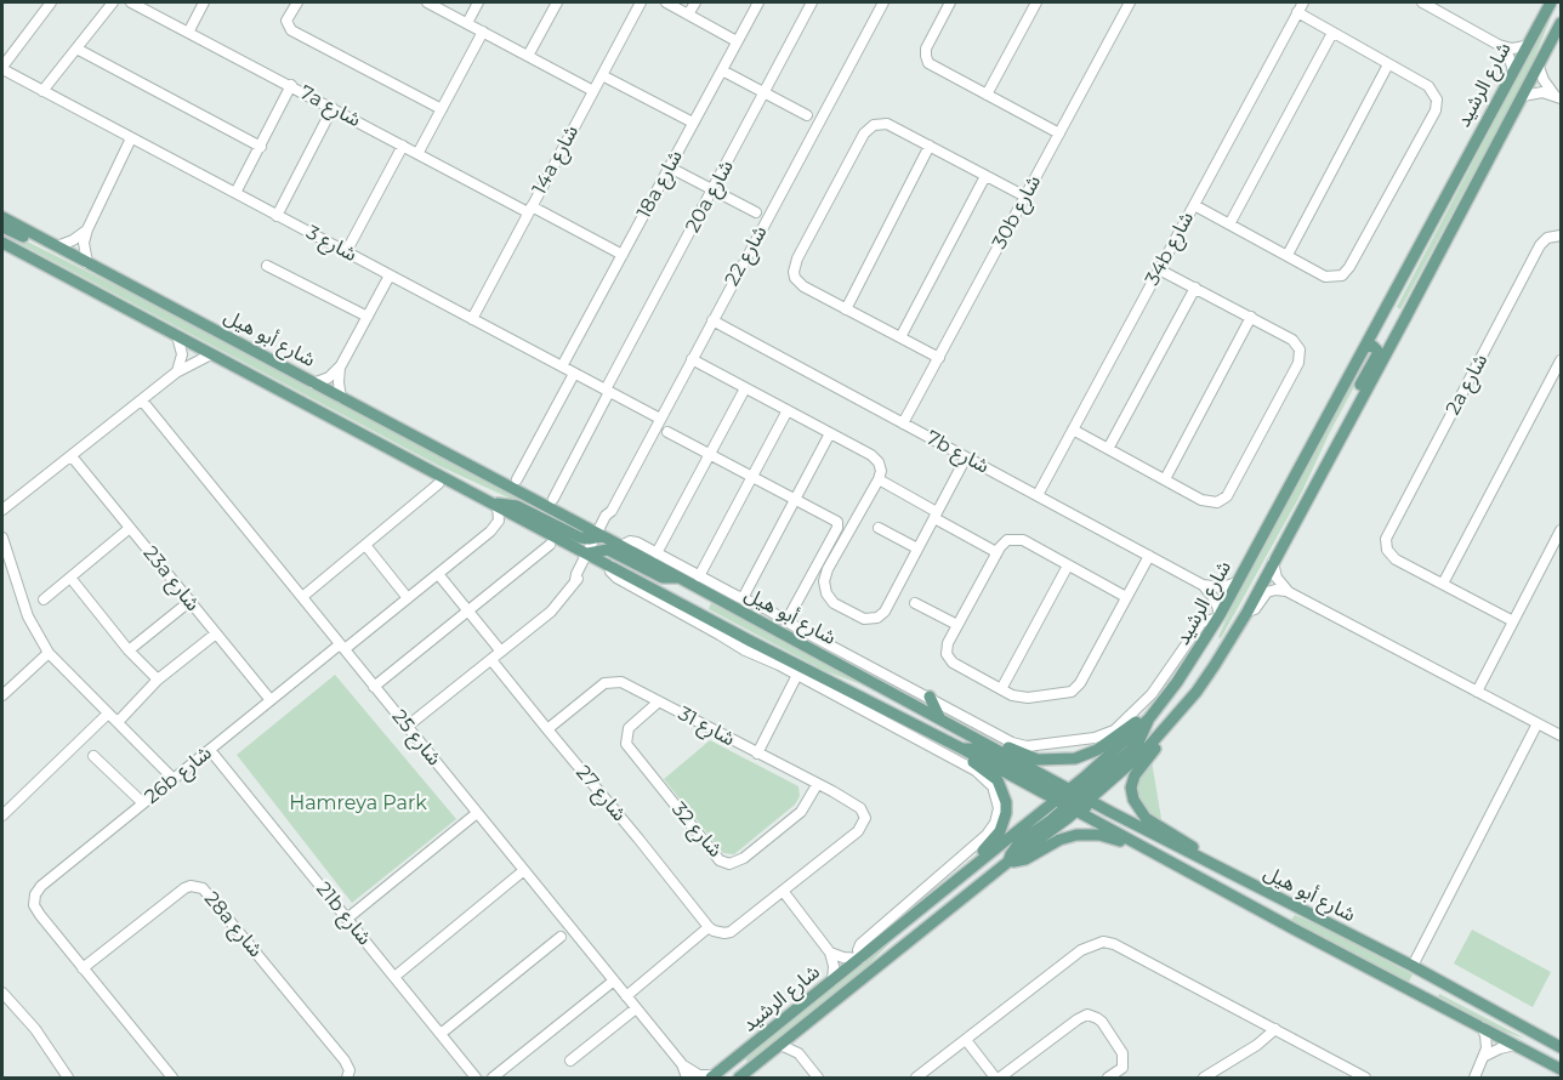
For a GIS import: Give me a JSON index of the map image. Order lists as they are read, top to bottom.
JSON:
{
  "streets": {
    "main road": ["شارع الرشيد", "شارع أبو هيل"],
    "street": [
      "7a شارع",
      "14a شارع",
      "18a شارع",
      "20a شارع",
      "30b شارع",
      "شارع 3",
      "34b شارع",
      "شارع 22",
      "2a شارع",
      "7b شارع",
      "23a شارع",
      "شارع 31",
      "شارع 25",
      "26b شارع",
      "شارع 27",
      "شارع 32",
      "21b شارع",
      "28a شارع"
    ]
  },
  "crossings": [
    ["شارع الرشيد", "شارع أبو هيل"],
    ["7a شارع", "14a شارع"],
    ["7a شارع", "18a شارع"],
    ["14a شارع", "شارع 3"],
    ["18a شارع", "شارع 3"],
    ["20a شارع", "شارع 3"],
    ["30b شارع", "7b شارع"],
    ["شارع 3", "شارع 22"],
    ["34b شارع", "7b شارع"],
    ["شارع 22", "شارع أبو هيل"],
    ["شارع 22", "7b شارع"],
    ["شارع 22", "شارع 25"],
    ["شارع 22", "شارع 27"],
    ["شارع أبو هيل", "26b شارع"],
    ["23a شارع", "26b شارع"],
    ["شارع 31", "شارع 27"],
    ["شارع 31", "شارع 32"],
    ["شارع 25", "26b شارع"],
    ["26b شارع", "21b شارع"],
    ["26b شارع", "28a شارع"]
  ],
  "parks": ["Hamreya Park"]
}
